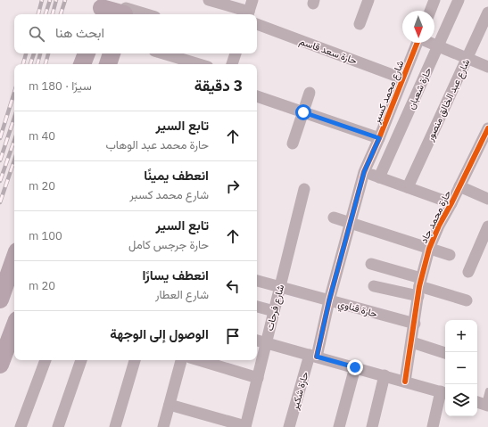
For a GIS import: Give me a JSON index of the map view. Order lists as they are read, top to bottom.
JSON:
{
  "streets": {
    "street": [
      "حارة سعد قاسم",
      "حارة شعبان",
      "شارع محمد كسبر",
      "شارع عبد الخالق منصور",
      "حارة محمد جاد",
      "شارع فرحات",
      "حارة قناوي",
      "حارة شكير"
    ]
  },
  "crossings": [
    ["حارة سعد قاسم", "شارع محمد كسبر"],
    ["شارع محمد كسبر", "حارة قناوي"],
    ["شارع محمد كسبر", "حارة شكير"],
    ["حارة محمد جاد", "حارة قناوي"],
    ["شارع فرحات", "حارة قناوي"],
    ["حارة قناوي", "حارة شكير"]
  ],
  "north": "bottom",
  "page": {
    "search": "ابحث هنا",
    "heading": ["3 دقيقة", "سيرًا · 180 m"],
    "list": [
      ["تابع السير", "حارة محمد عبد الوهاب", "40 m"],
      ["انعطف يمينًا", "شارع محمد كسبر", "20 m"],
      ["تابع السير", "حارة جرجس كامل", "100 m"],
      ["انعطف يسارًا", "شارع العطار", "20 m"],
      "الوصول إلى الوجهة"
    ],
    "map_buttons": ["+", "−"]
  }
}
